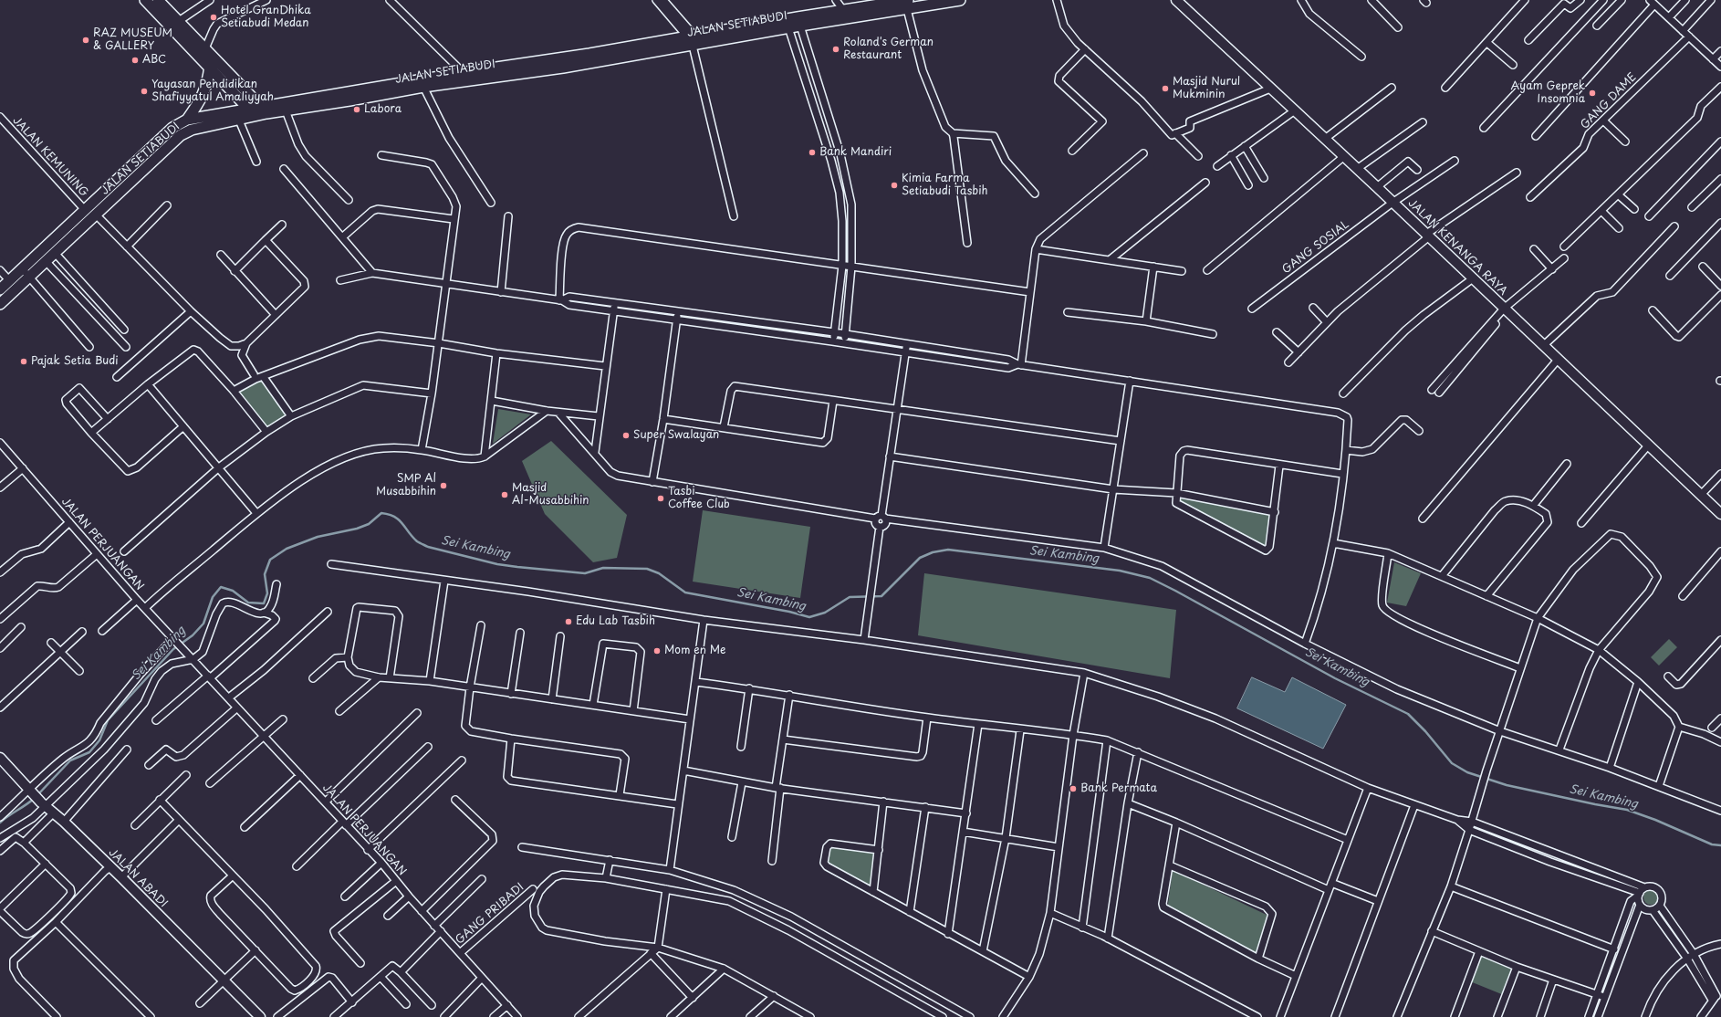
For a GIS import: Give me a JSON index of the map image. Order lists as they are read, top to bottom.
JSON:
{
  "streets": {
    "main road": ["JALAN SETIABUDI"],
    "street": [
      "GANG DAME",
      "JALAN KEMUNING",
      "GANG SOSIAL",
      "JALAN KENANGA RAYA",
      "JALAN PERJUANGAN",
      "JALAN ABADI",
      "GANG PRIBADI"
    ]
  },
  "crossings": [
    ["JALAN SETIABUDI", "JALAN KEMUNING"],
    ["GANG SOSIAL", "JALAN KENANGA RAYA"],
    ["JALAN PERJUANGAN", "GANG PRIBADI"]
  ],
  "water": ["Sei Kambing"],
  "places": [
    "Hotel GranDhika Setiabudi Medan",
    "RAZ MUSEUM & GALLERY",
    "Roland's German Restaurant",
    "ABC",
    "Masjid Nurul Mukminin",
    "Yayasan Pendidikan Shafiyyatul Amaliyyah",
    "Ayam Geprek Insomnia",
    "Labora",
    "Bank Mandiri",
    "Kimia Farma Setiabudi Tasbih",
    "Pajak Setia Budi",
    "Super Swalayan",
    "SMP Al Musabbihin",
    "Masjid Al-Musabbihin",
    "Tasbi Coffee Club",
    "Edu Lab Tasbih",
    "Mom en Me",
    "Bank Permata"
  ]
}
